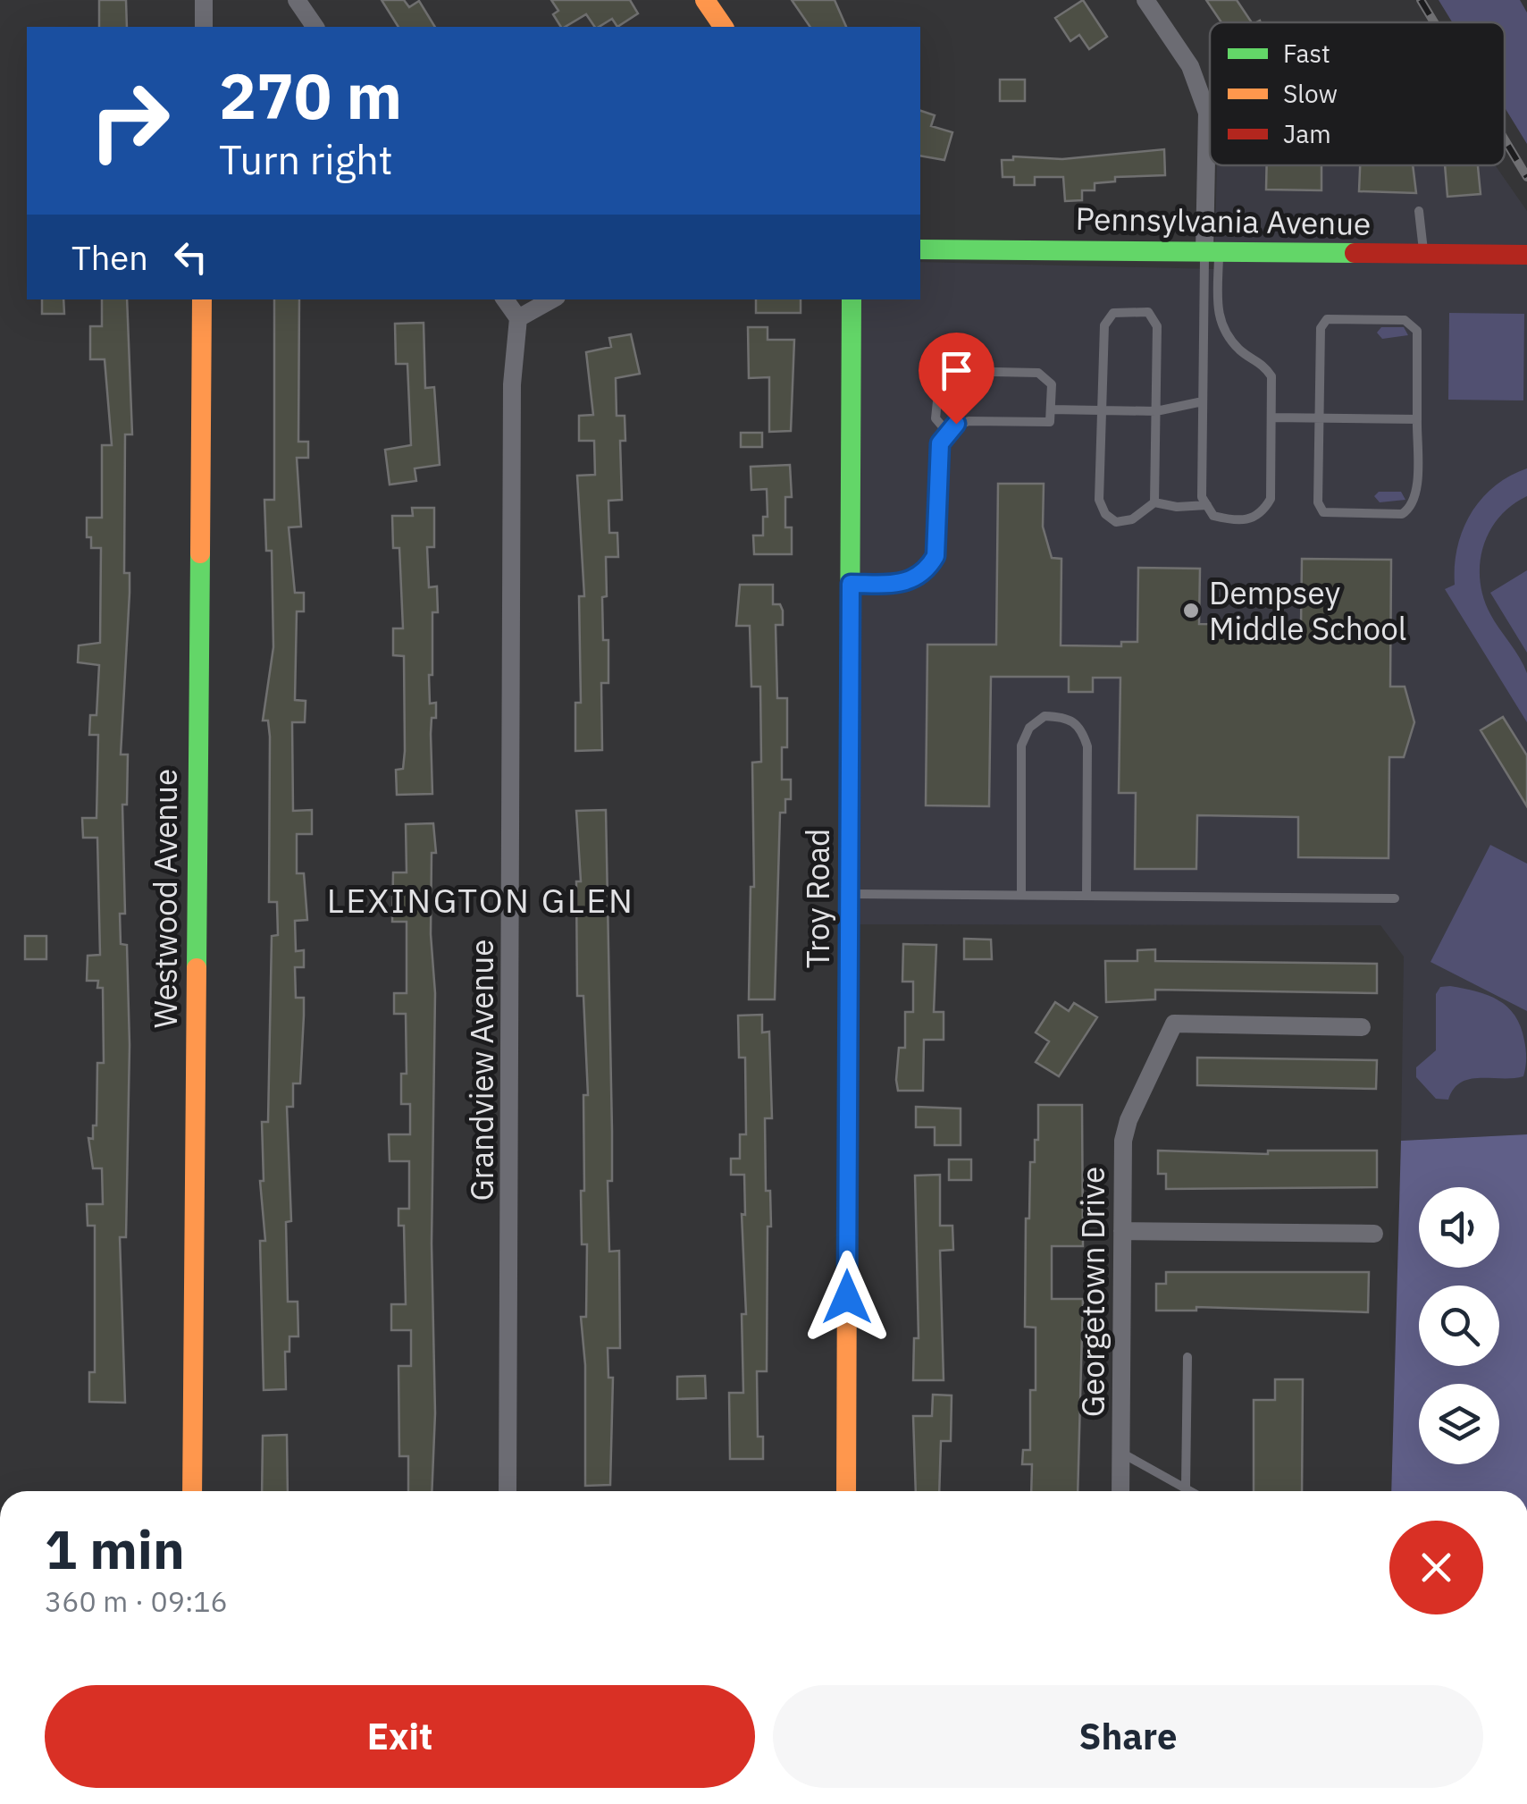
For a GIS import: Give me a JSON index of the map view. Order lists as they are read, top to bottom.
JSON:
{
  "streets": {
    "street": [
      "Pennsylvania Avenue",
      "Westwood Avenue",
      "Troy Road",
      "Grandview Avenue",
      "Georgetown Drive"
    ]
  },
  "districts": ["LEXINGTON GLEN"],
  "places": ["Dempsey Middle School"],
  "legend": ["Fast", "Slow", "Jam"],
  "page": {
    "turn": ["270 m", "Turn right"],
    "then": "Then",
    "heading": ["1 min", "360 m · 09:16"],
    "buttons": ["Exit", "Share"]
  }
}
